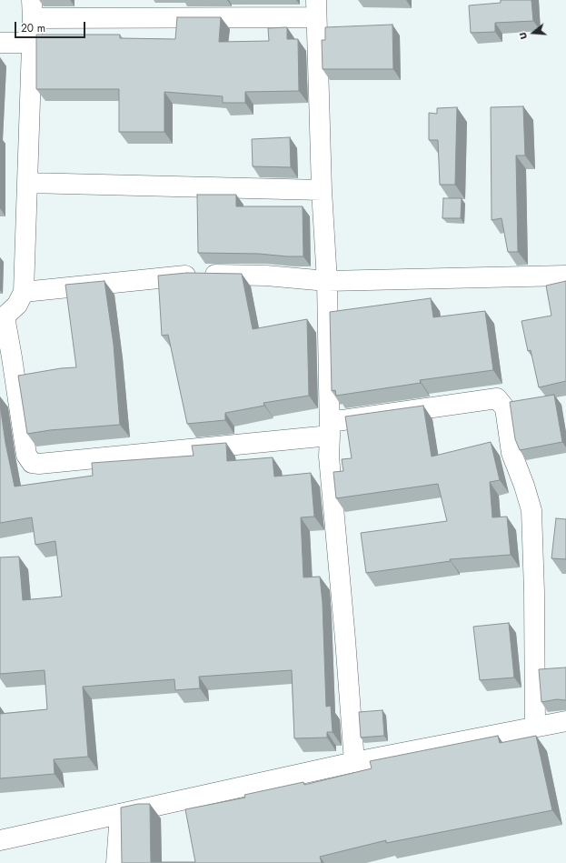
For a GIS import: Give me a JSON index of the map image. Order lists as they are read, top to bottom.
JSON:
{
  "scale_bar": "20 m",
  "north": "left"
}
